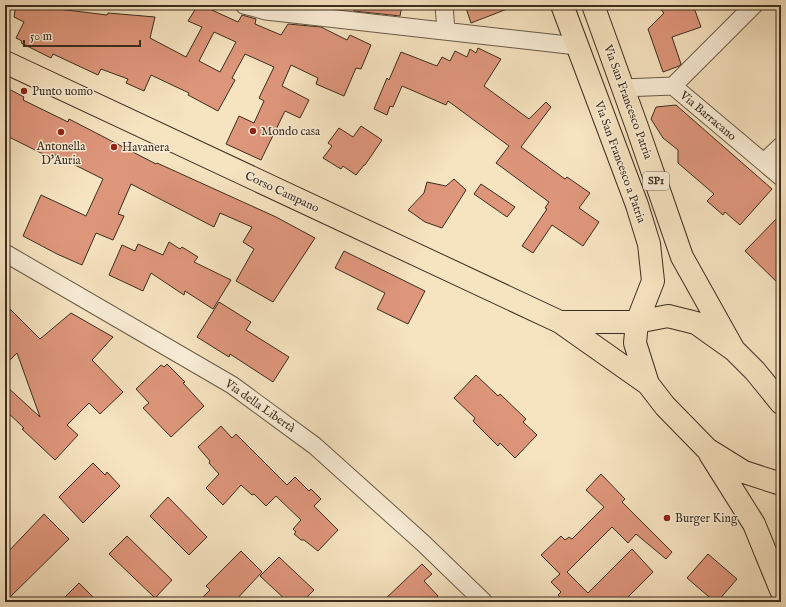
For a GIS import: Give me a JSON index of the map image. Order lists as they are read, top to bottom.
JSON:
{
  "streets": {
    "main road": [
      "Via San Francesco Patria",
      "Via San Francesco a Patria",
      "SP1",
      "Corso Campano"
    ],
    "street": ["Via Barracano", "Via della Libertà"]
  },
  "crossings": [
    ["Via San Francesco Patria", "Via Barracano"],
    ["Via San Francesco a Patria", "Corso Campano"]
  ],
  "places": [
    "Punto uomo",
    "Mondo casa",
    "Antonella D'Auria",
    "Havanera",
    "Burger King"
  ],
  "scale_bar": "50 m"
}
